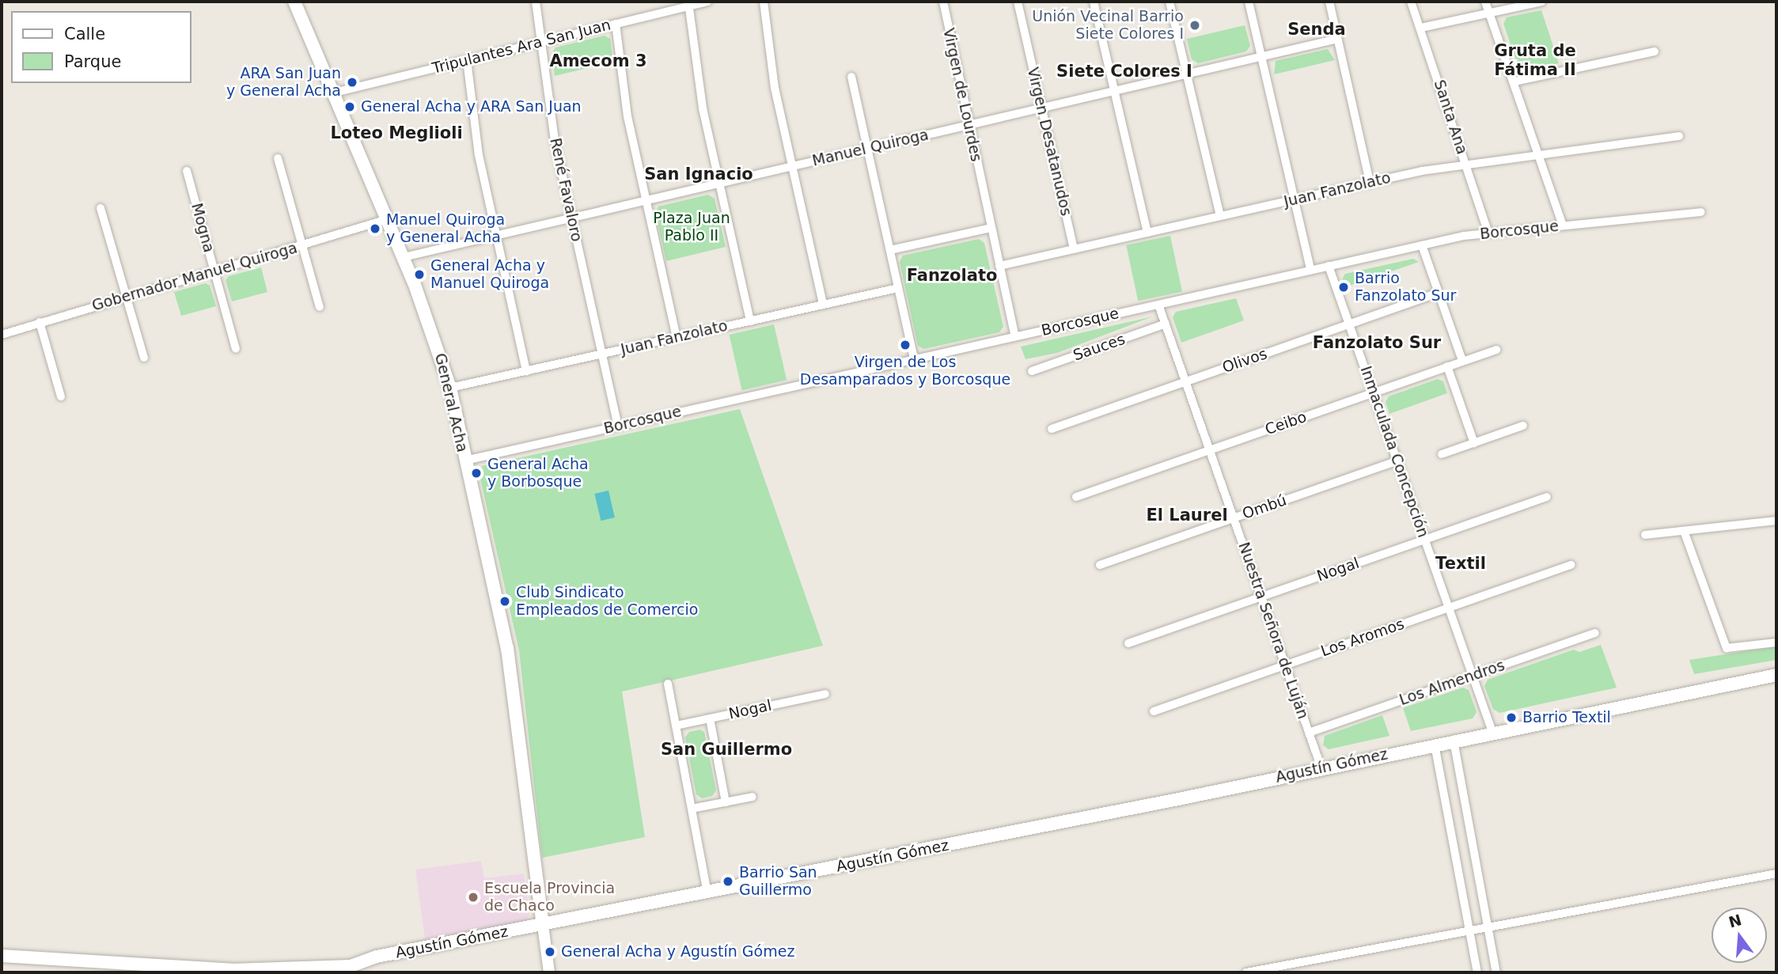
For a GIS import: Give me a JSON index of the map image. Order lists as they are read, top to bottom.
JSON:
{
  "streets": {
    "main road": ["General Acha", "Agustín Gómez"],
    "street": [
      "Tripulantes Ara San Juan",
      "Virgen de Lourdes",
      "Santa Ana",
      "Virgen Desatanudos",
      "Manuel Quiroga",
      "René Favaloro",
      "Juan Fanzolato",
      "Mogna",
      "Borcosque",
      "Gobernador Manuel Quiroga",
      "Sauces",
      "Olivos",
      "Ceibo",
      "Inmaculada Concepción",
      "Ombú",
      "Nogal",
      "Nuestra Señora de Luján",
      "Los Aromos",
      "Los Almendros"
    ]
  },
  "crossings": [
    ["Tripulantes Ara San Juan", "René Favaloro"],
    ["Tripulantes Ara San Juan", "General Acha"],
    ["Virgen de Lourdes", "Manuel Quiroga"],
    ["Virgen de Lourdes", "Juan Fanzolato"],
    ["Virgen de Lourdes", "Borcosque"],
    ["Santa Ana", "Juan Fanzolato"],
    ["Santa Ana", "Borcosque"],
    ["Virgen Desatanudos", "Manuel Quiroga"],
    ["Virgen Desatanudos", "Juan Fanzolato"],
    ["Manuel Quiroga", "René Favaloro"],
    ["Manuel Quiroga", "General Acha"],
    ["René Favaloro", "Juan Fanzolato"],
    ["René Favaloro", "Borcosque"],
    ["Juan Fanzolato", "General Acha"],
    ["Mogna", "Gobernador Manuel Quiroga"],
    ["Borcosque", "General Acha"],
    ["Borcosque", "Inmaculada Concepción"],
    ["Borcosque", "Nuestra Señora de Luján"],
    ["Gobernador Manuel Quiroga", "General Acha"],
    ["Sauces", "Nuestra Señora de Luján"],
    ["Olivos", "Inmaculada Concepción"],
    ["Olivos", "Nuestra Señora de Luján"],
    ["General Acha", "Agustín Gómez"],
    ["Ceibo", "Inmaculada Concepción"],
    ["Ceibo", "Nuestra Señora de Luján"],
    ["Inmaculada Concepción", "Ombú"],
    ["Inmaculada Concepción", "Nogal"],
    ["Inmaculada Concepción", "Los Aromos"],
    ["Inmaculada Concepción", "Los Almendros"],
    ["Inmaculada Concepción", "Agustín Gómez"],
    ["Ombú", "Nuestra Señora de Luján"],
    ["Nogal", "Nuestra Señora de Luján"],
    ["Nuestra Señora de Luján", "Los Aromos"],
    ["Nuestra Señora de Luján", "Los Almendros"],
    ["Nuestra Señora de Luján", "Agustín Gómez"]
  ],
  "districts": [
    "Senda",
    "Gruta de Fátima II",
    "Amecom 3",
    "Siete Colores I",
    "Loteo Meglioli",
    "San Ignacio",
    "Fanzolato",
    "Fanzolato Sur",
    "El Laurel",
    "Textil",
    "San Guillermo"
  ],
  "parks": ["Plaza Juan Pablo II"],
  "places": [
    "Unión Vecinal Barrio Siete Colores I",
    "ARA San Juan y General Acha",
    "General Acha y ARA San Juan",
    "Manuel Quiroga y General Acha",
    "General Acha y Manuel Quiroga",
    "Barrio Fanzolato Sur",
    "Virgen de Los Desamparados y Borcosque",
    "General Acha y Borbosque",
    "Club Sindicato Empleados de Comercio",
    "Barrio Textil",
    "Barrio San Guillermo",
    "Escuela Provincia de Chaco",
    "General Acha y Agustín Gómez"
  ],
  "legend": ["Calle", "Parque"],
  "north": "top"
}
